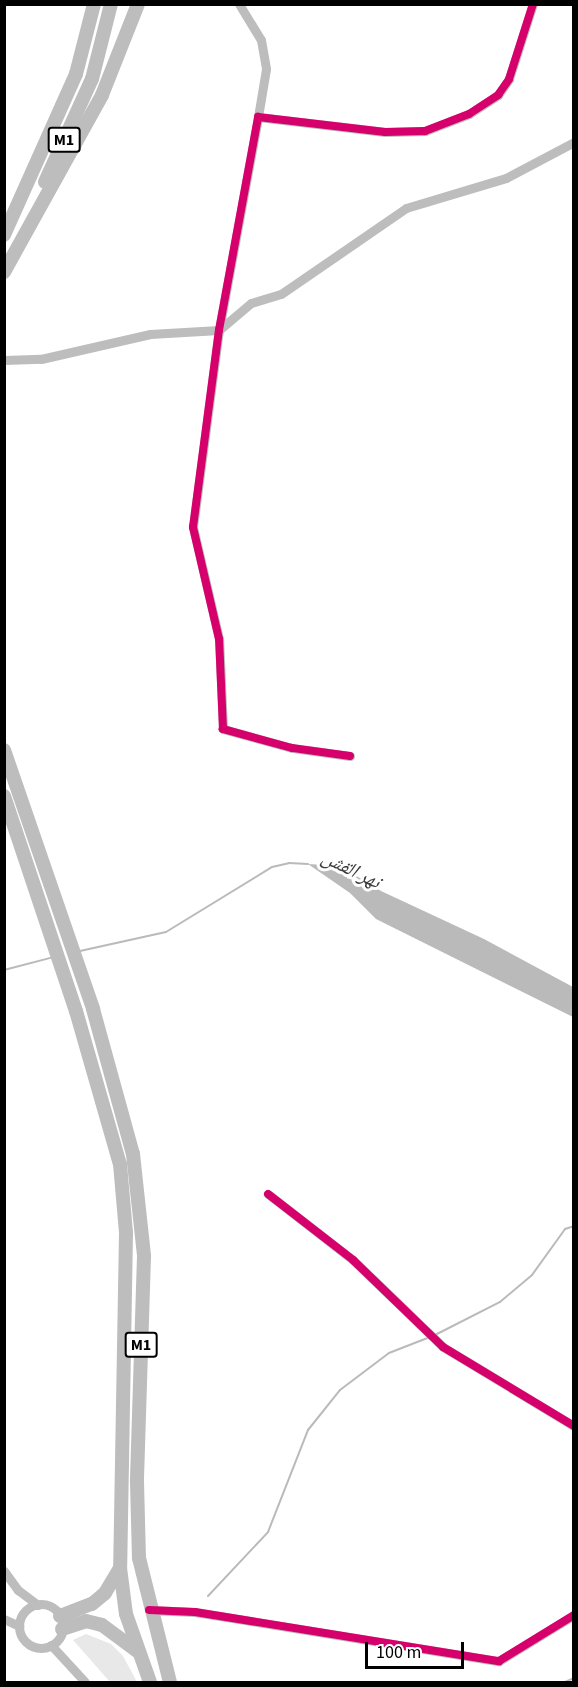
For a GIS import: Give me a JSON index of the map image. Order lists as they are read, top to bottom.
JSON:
{
  "streets": {
    "highway": ["M1"]
  },
  "water": ["نهر القش"],
  "scale_bar": "100 m"
}
